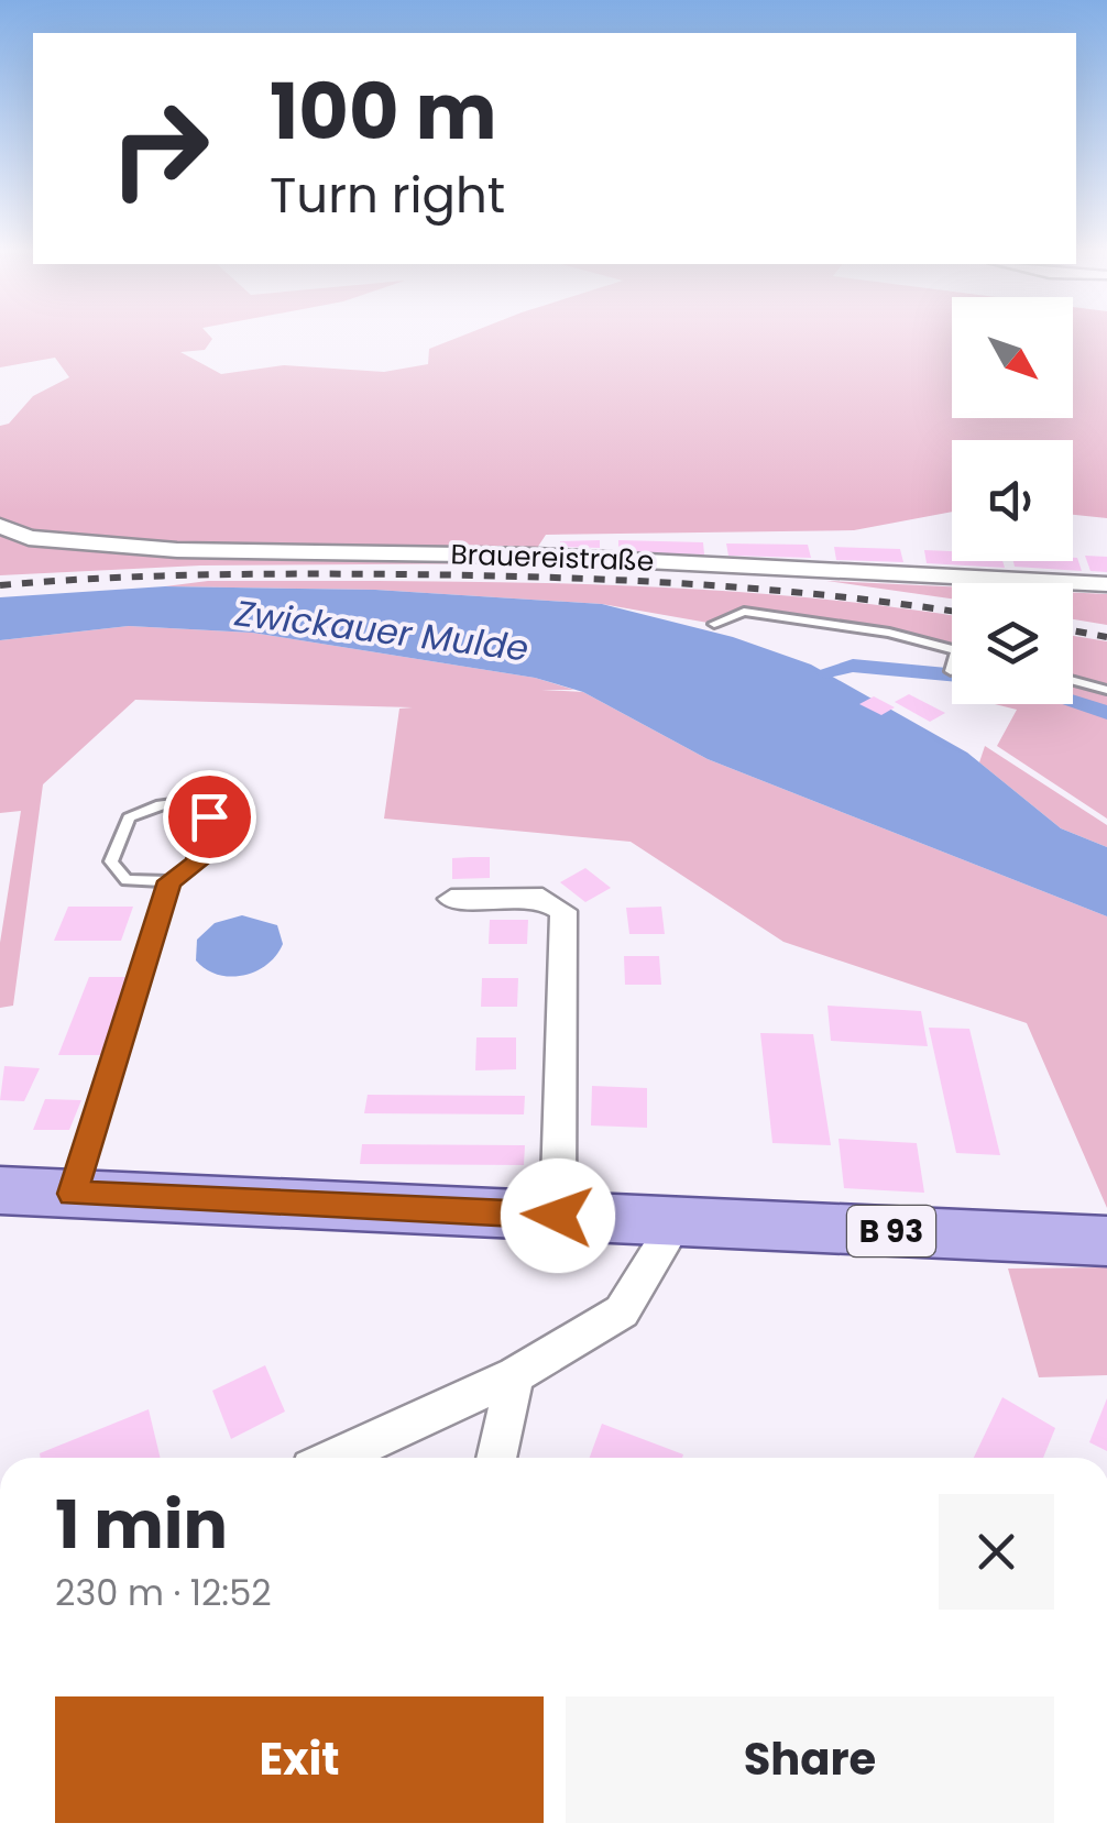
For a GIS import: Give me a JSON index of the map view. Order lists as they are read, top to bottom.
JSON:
{
  "streets": {
    "main road": ["B 93"],
    "street": ["Brauereistraße"]
  },
  "water": ["Zwickauer Mulde"],
  "north": "bottom right",
  "page": {
    "turn": ["100 m", "Turn right"],
    "heading": ["1 min", "230 m · 12:52"],
    "buttons": ["Exit", "Share"]
  }
}
